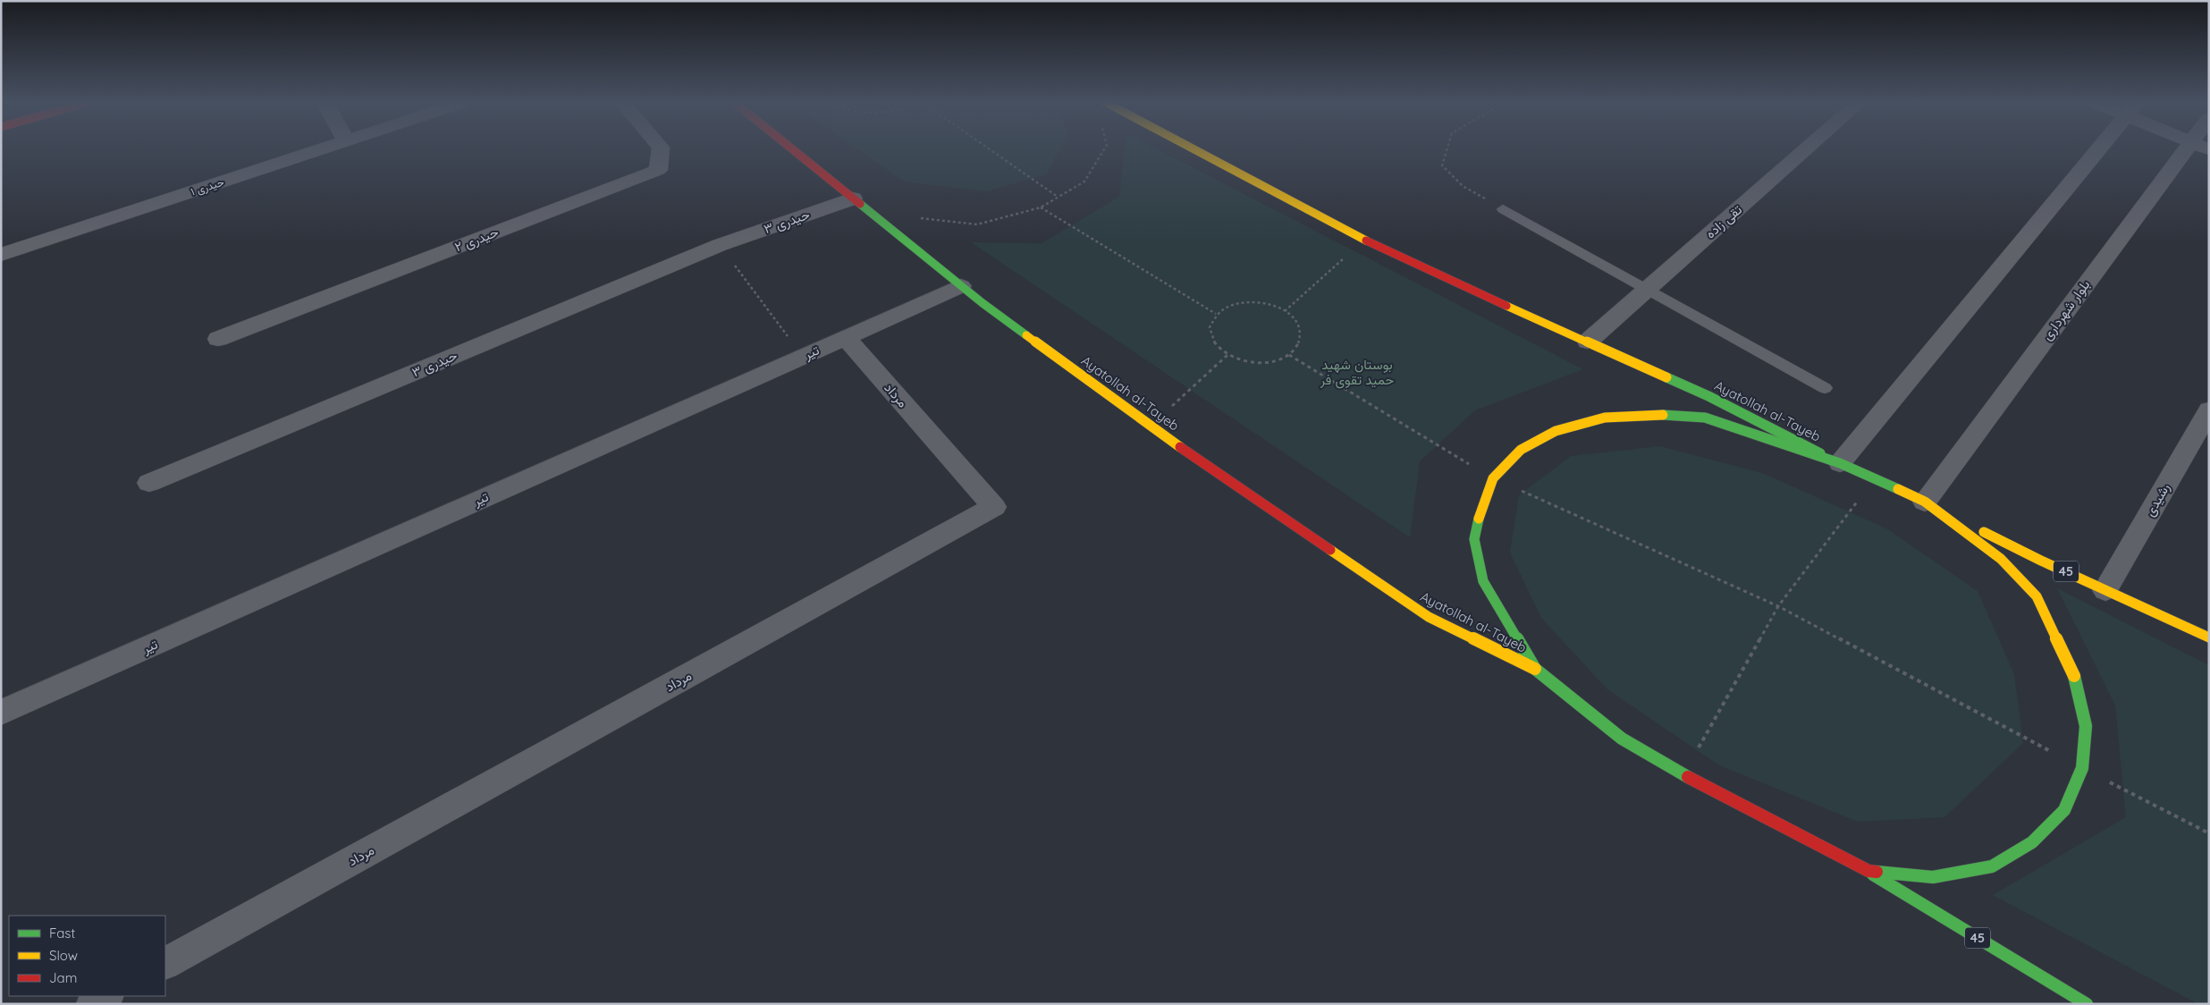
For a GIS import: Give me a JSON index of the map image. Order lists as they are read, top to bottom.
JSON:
{
  "streets": {
    "main road": ["Ayatollah al-Tayeb", "45"],
    "street": [
      "حیدری ۱",
      "حیدری ۳",
      "تقی زاده",
      "حیدری ۲",
      "بلوار شهرداری",
      "تیر",
      "مرداد",
      "رشیدی"
    ]
  },
  "crossings": [
    ["حیدری ۳", "Ayatollah al-Tayeb"],
    ["تقی زاده", "Ayatollah al-Tayeb"],
    ["بلوار شهرداری", "45"],
    ["تیر", "Ayatollah al-Tayeb"],
    ["تیر", "مرداد"],
    ["رشیدی", "45"]
  ],
  "parks": ["بوستان شهید حمید تقوی فر"],
  "legend": ["Fast", "Slow", "Jam"]
}
